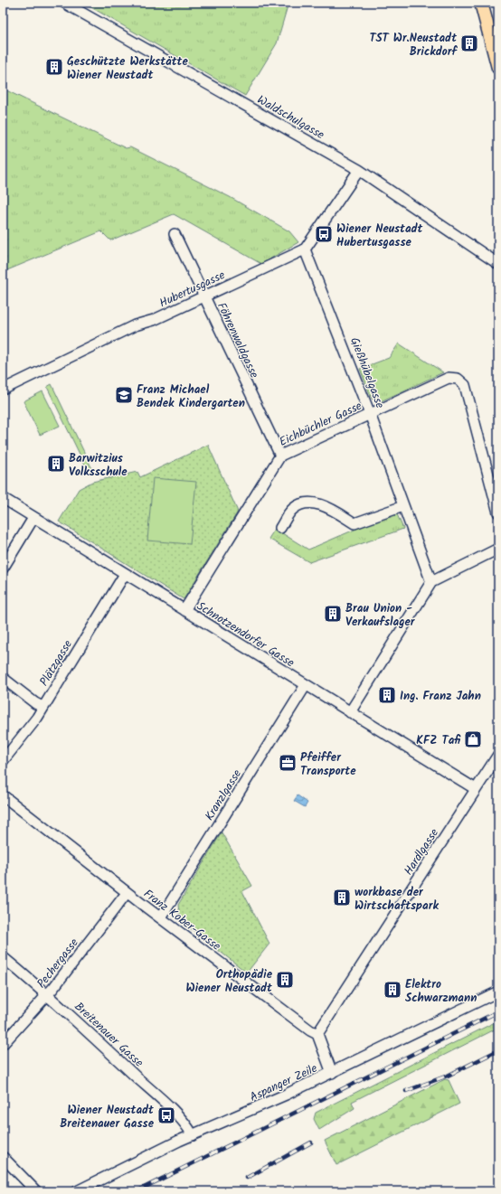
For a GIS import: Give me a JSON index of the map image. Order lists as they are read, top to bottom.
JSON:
{
  "streets": {
    "street": [
      "Waldschulgasse",
      "Hubertusgasse",
      "Föhrenwaldgasse",
      "Gießhübelgasse",
      "Eichbüchler Gasse",
      "Schnotzendorfer Gasse",
      "Plätzgasse",
      "Kranzlgasse",
      "Hardlgasse",
      "Franz Kober-Gasse",
      "Pechergasse",
      "Breitenauer Gasse",
      "Aspanger Zeile"
    ]
  },
  "crossings": [
    ["Hubertusgasse", "Föhrenwaldgasse"],
    ["Hubertusgasse", "Gießhübelgasse"],
    ["Föhrenwaldgasse", "Eichbüchler Gasse"],
    ["Gießhübelgasse", "Eichbüchler Gasse"],
    ["Eichbüchler Gasse", "Schnotzendorfer Gasse"],
    ["Schnotzendorfer Gasse", "Plätzgasse"],
    ["Schnotzendorfer Gasse", "Kranzlgasse"],
    ["Schnotzendorfer Gasse", "Hardlgasse"],
    ["Kranzlgasse", "Franz Kober-Gasse"],
    ["Hardlgasse", "Franz Kober-Gasse"],
    ["Franz Kober-Gasse", "Pechergasse"],
    ["Pechergasse", "Breitenauer Gasse"],
    ["Breitenauer Gasse", "Aspanger Zeile"]
  ],
  "places": {
    "building": [
      "TST Wr.Neustadt Brickdorf",
      "Geschützte Werkstätte Wiener Neustadt",
      "Barwitzius Volksschule",
      "Brau Union - Verkaufslager",
      "Ing. Franz Jahn",
      "workbase der Wirtschaftspark",
      "Orthopädie Wiener Neustadt",
      "Elektro Schwarzmann"
    ],
    "bus stop": ["Wiener Neustadt Hubertusgasse", "Wiener Neustadt Breitenauer Gasse"],
    "school or university": ["Franz Michael Bendek Kindergarten"],
    "shop": ["KFZ Tafi"],
    "office": ["Pfeiffer Transporte"]
  }
}
